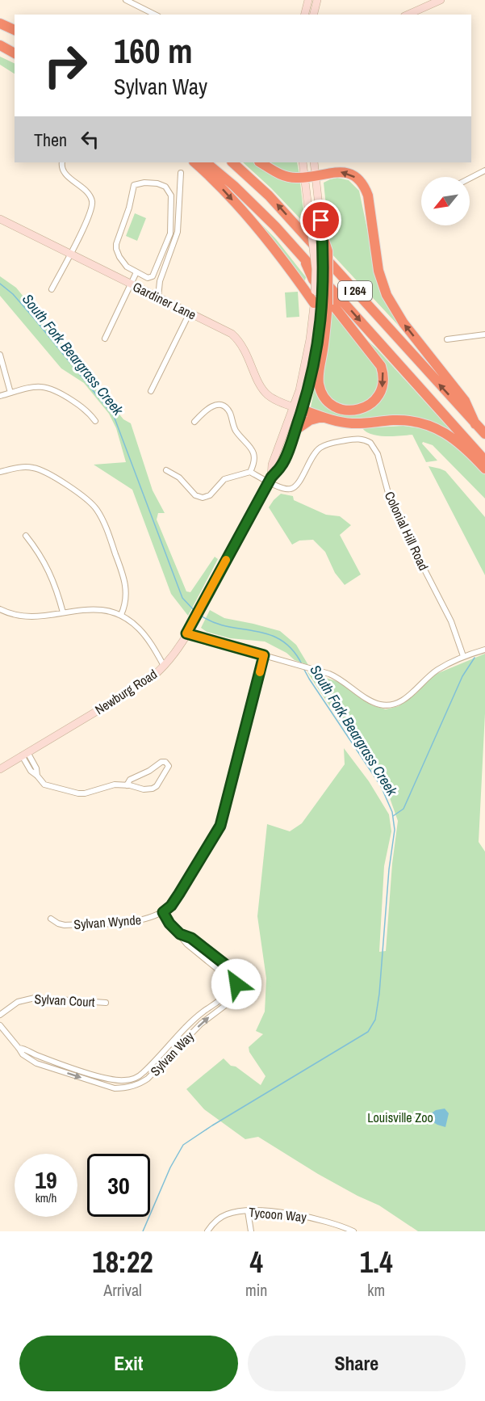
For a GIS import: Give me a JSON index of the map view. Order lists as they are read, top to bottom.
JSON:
{
  "streets": {
    "highway": ["I 264"],
    "main road": ["Gardiner Lane", "Newburg Road"],
    "street": [
      "Colonial Hill Road",
      "Sylvan Wynde",
      "Sylvan Court",
      "Sylvan Way",
      "Tycoon Way"
    ]
  },
  "crossings": [
    ["Gardiner Lane", "Newburg Road"],
    ["Colonial Hill Road", "Newburg Road"],
    ["Sylvan Wynde", "Sylvan Way"]
  ],
  "water": ["South Fork Beargrass Creek"],
  "parks": ["Louisville Zoo"],
  "north": "bottom left",
  "page": {
    "turn": ["160 m", "Sylvan Way"],
    "then": "Then",
    "speed": "19 km/h",
    "limit": "30",
    "eta": [
      "18:22",
      "Arrival",
      "4",
      "min",
      "1.4",
      "km"
    ],
    "buttons": ["Exit", "Share"]
  }
}
